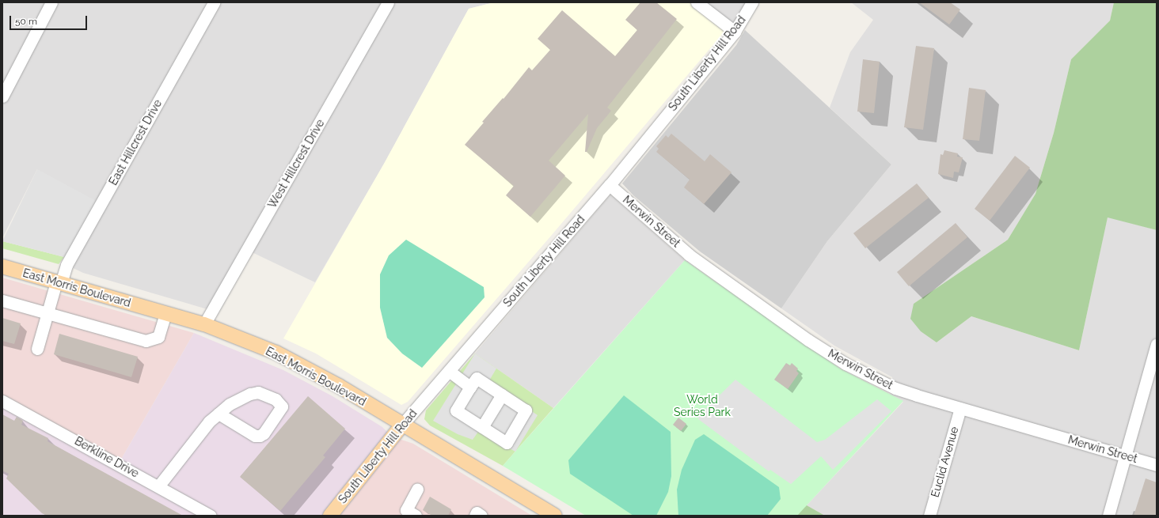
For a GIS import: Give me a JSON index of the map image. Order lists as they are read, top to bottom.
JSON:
{
  "streets": {
    "main road": ["South Liberty Hill Road", "East Morris Boulevard"],
    "street": [
      "East Hillcrest Drive",
      "West Hillcrest Drive",
      "Merwin Street",
      "Berkline Drive",
      "Euclid Avenue"
    ]
  },
  "crossings": [
    ["South Liberty Hill Road", "Merwin Street"],
    ["South Liberty Hill Road", "East Morris Boulevard"],
    ["East Hillcrest Drive", "East Morris Boulevard"],
    ["West Hillcrest Drive", "East Morris Boulevard"],
    ["Merwin Street", "Euclid Avenue"]
  ],
  "parks": ["World Series Park"],
  "scale_bar": "50 m"
}
